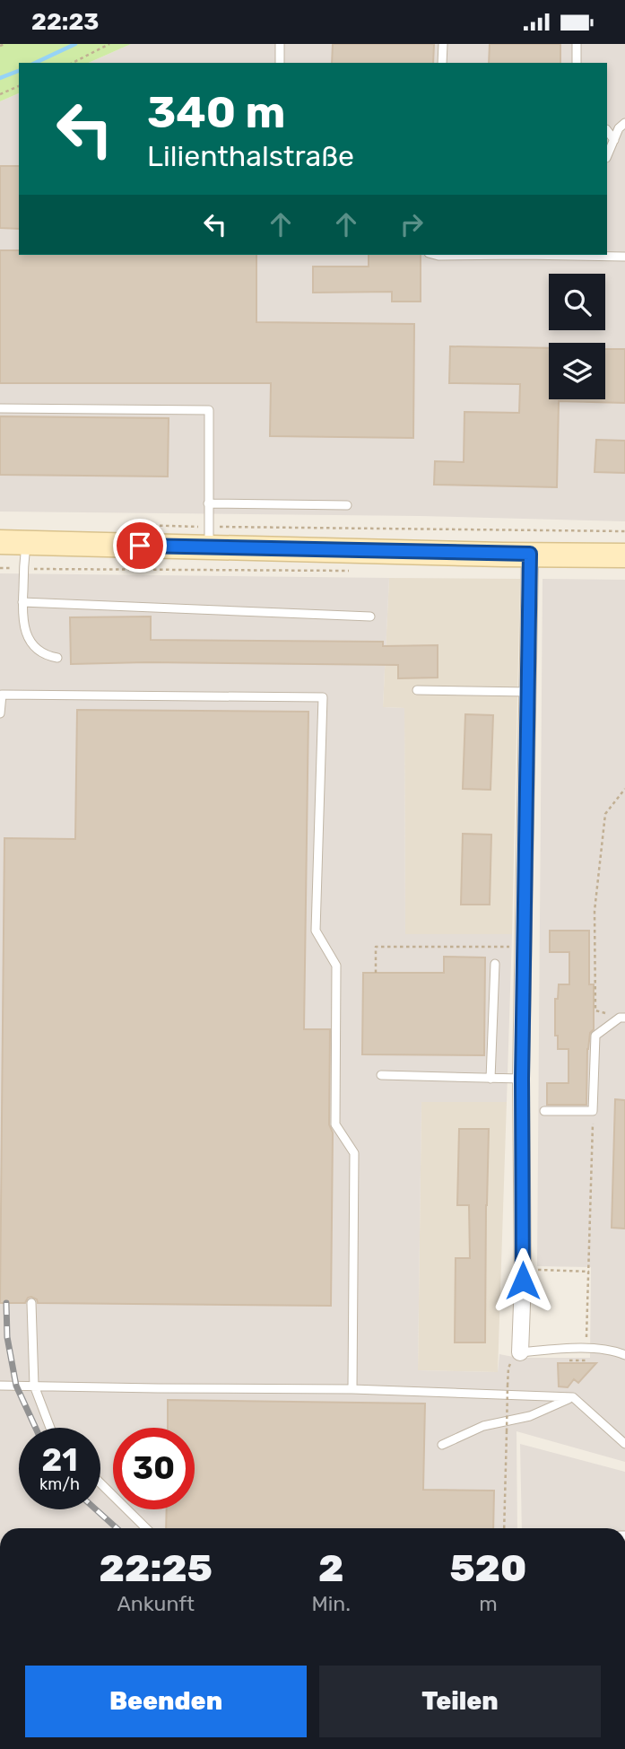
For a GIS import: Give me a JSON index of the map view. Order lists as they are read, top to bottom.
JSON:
{
  "page": {
    "status": "22:23",
    "turn": ["340 m", "Lilienthalstraße"],
    "speed": "21 km/h",
    "limit": "30",
    "eta": [
      "22:25",
      "Ankunft",
      "2",
      "Min.",
      "520",
      "m"
    ],
    "buttons": ["Beenden", "Teilen"]
  }
}
